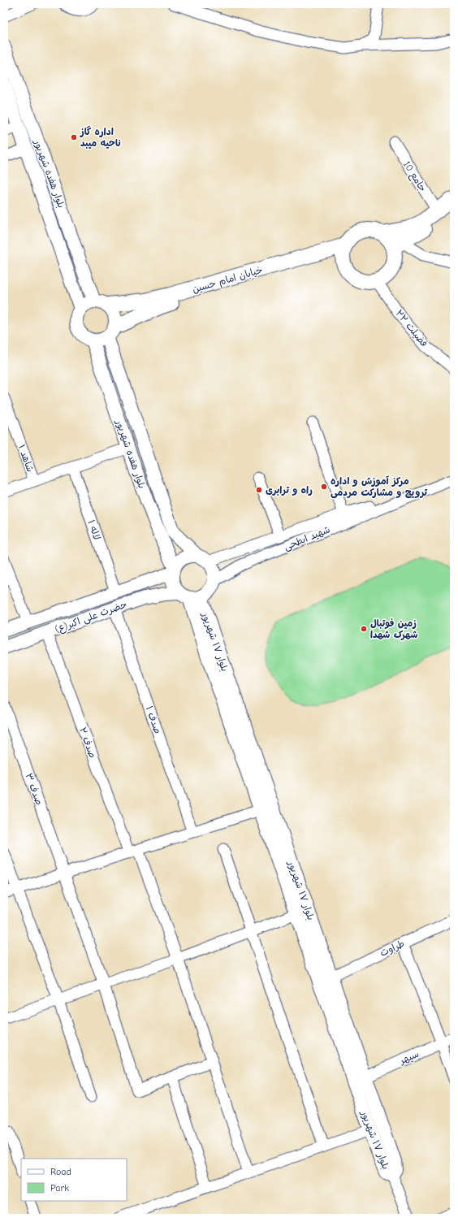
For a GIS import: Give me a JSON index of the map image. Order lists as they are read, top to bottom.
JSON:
{
  "streets": {
    "main road": ["خیابان امام حسین"],
    "street": [
      "بلوار هفده شهریور",
      "جامع 10",
      "فضیلت ۲۲",
      "شاهد ۱",
      "لاله ۱",
      "شهید ابطحی",
      "حضرت علی اکبر(ع)",
      "بلوار ۱۷ شهریور",
      "صدف ۱",
      "صدف ۲",
      "صدف ۳",
      "طراوت",
      "سپهر"
    ]
  },
  "crossings": [
    ["بلوار هفده شهریور", "خیابان امام حسین"],
    ["بلوار هفده شهریور", "شهید ابطحی"],
    ["بلوار هفده شهریور", "حضرت علی اکبر(ع)"],
    ["بلوار هفده شهریور", "بلوار ۱۷ شهریور"],
    ["خیابان امام حسین", "فضیلت ۲۲"],
    ["لاله ۱", "حضرت علی اکبر(ع)"],
    ["شهید ابطحی", "حضرت علی اکبر(ع)"],
    ["شهید ابطحی", "بلوار ۱۷ شهریور"],
    ["حضرت علی اکبر(ع)", "بلوار ۱۷ شهریور"],
    ["حضرت علی اکبر(ع)", "صدف ۱"],
    ["حضرت علی اکبر(ع)", "صدف ۲"],
    ["بلوار ۱۷ شهریور", "طراوت"],
    ["بلوار ۱۷ شهریور", "سپهر"]
  ],
  "places": [
    "اداره گاز ناحیه میبد",
    "مرکز آموزش و اداره ترویج و مشارکت مردمی",
    "راه و ترابری",
    "زمین فوتبال شهرک شهدا"
  ],
  "legend": ["Road", "Park"]
}
